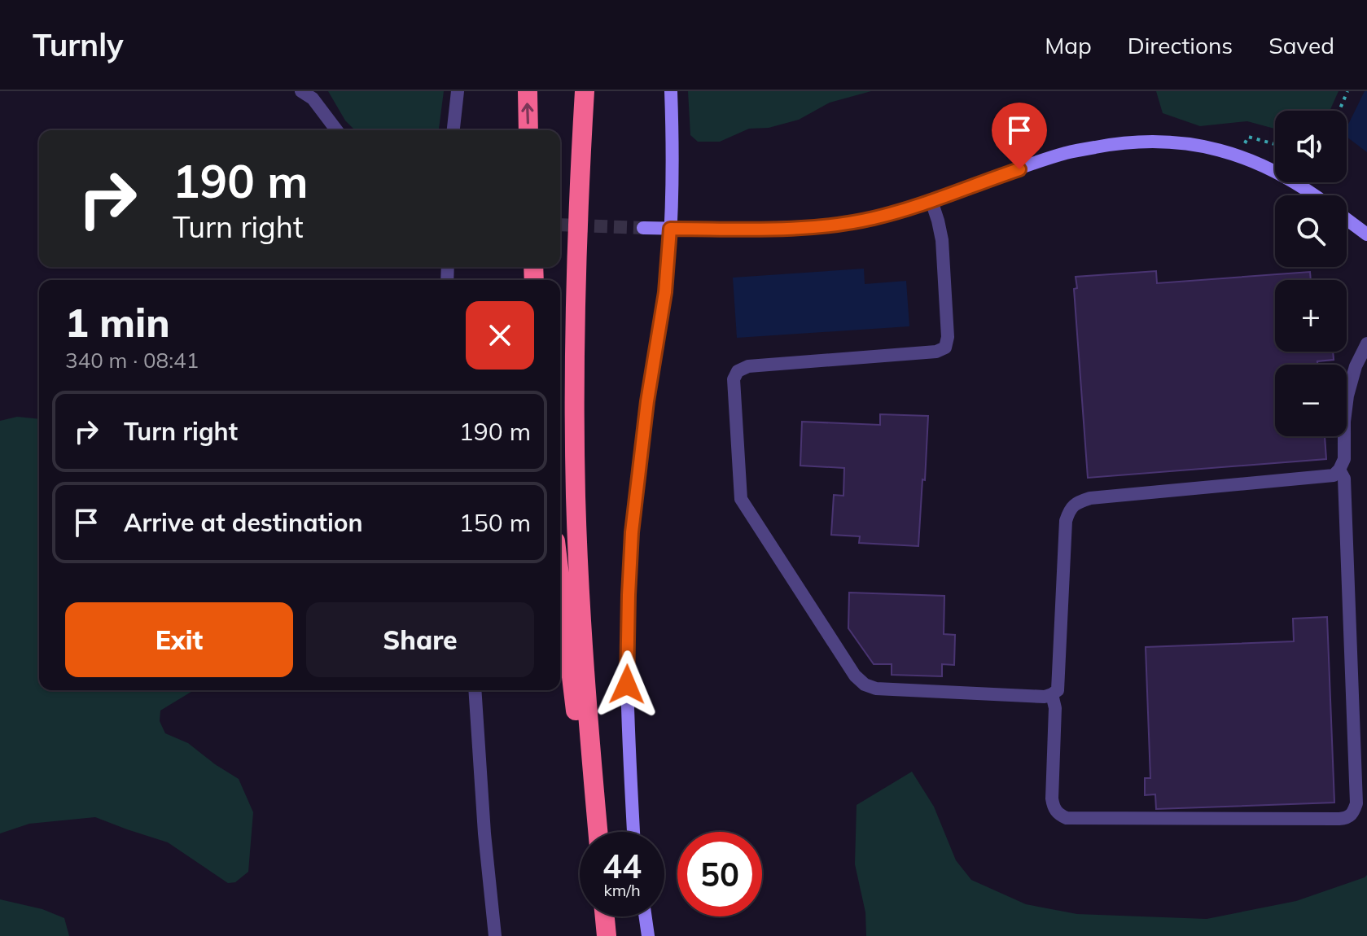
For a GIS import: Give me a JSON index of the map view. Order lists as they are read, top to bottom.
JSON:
{
  "page": {
    "header": "Turnly",
    "nav": ["Map", "Directions", "Saved"],
    "map_buttons": ["+", "−"],
    "turn": ["190 m", "Turn right"],
    "heading": ["1 min", "340 m · 08:41"],
    "list": [
      {
        "name": "Turn right",
        "value": "190 m"
      },
      {
        "name": "Arrive at destination",
        "value": "150 m"
      }
    ],
    "buttons": ["Exit", "Share"],
    "speed": "44 km/h",
    "limit": "50"
  }
}
